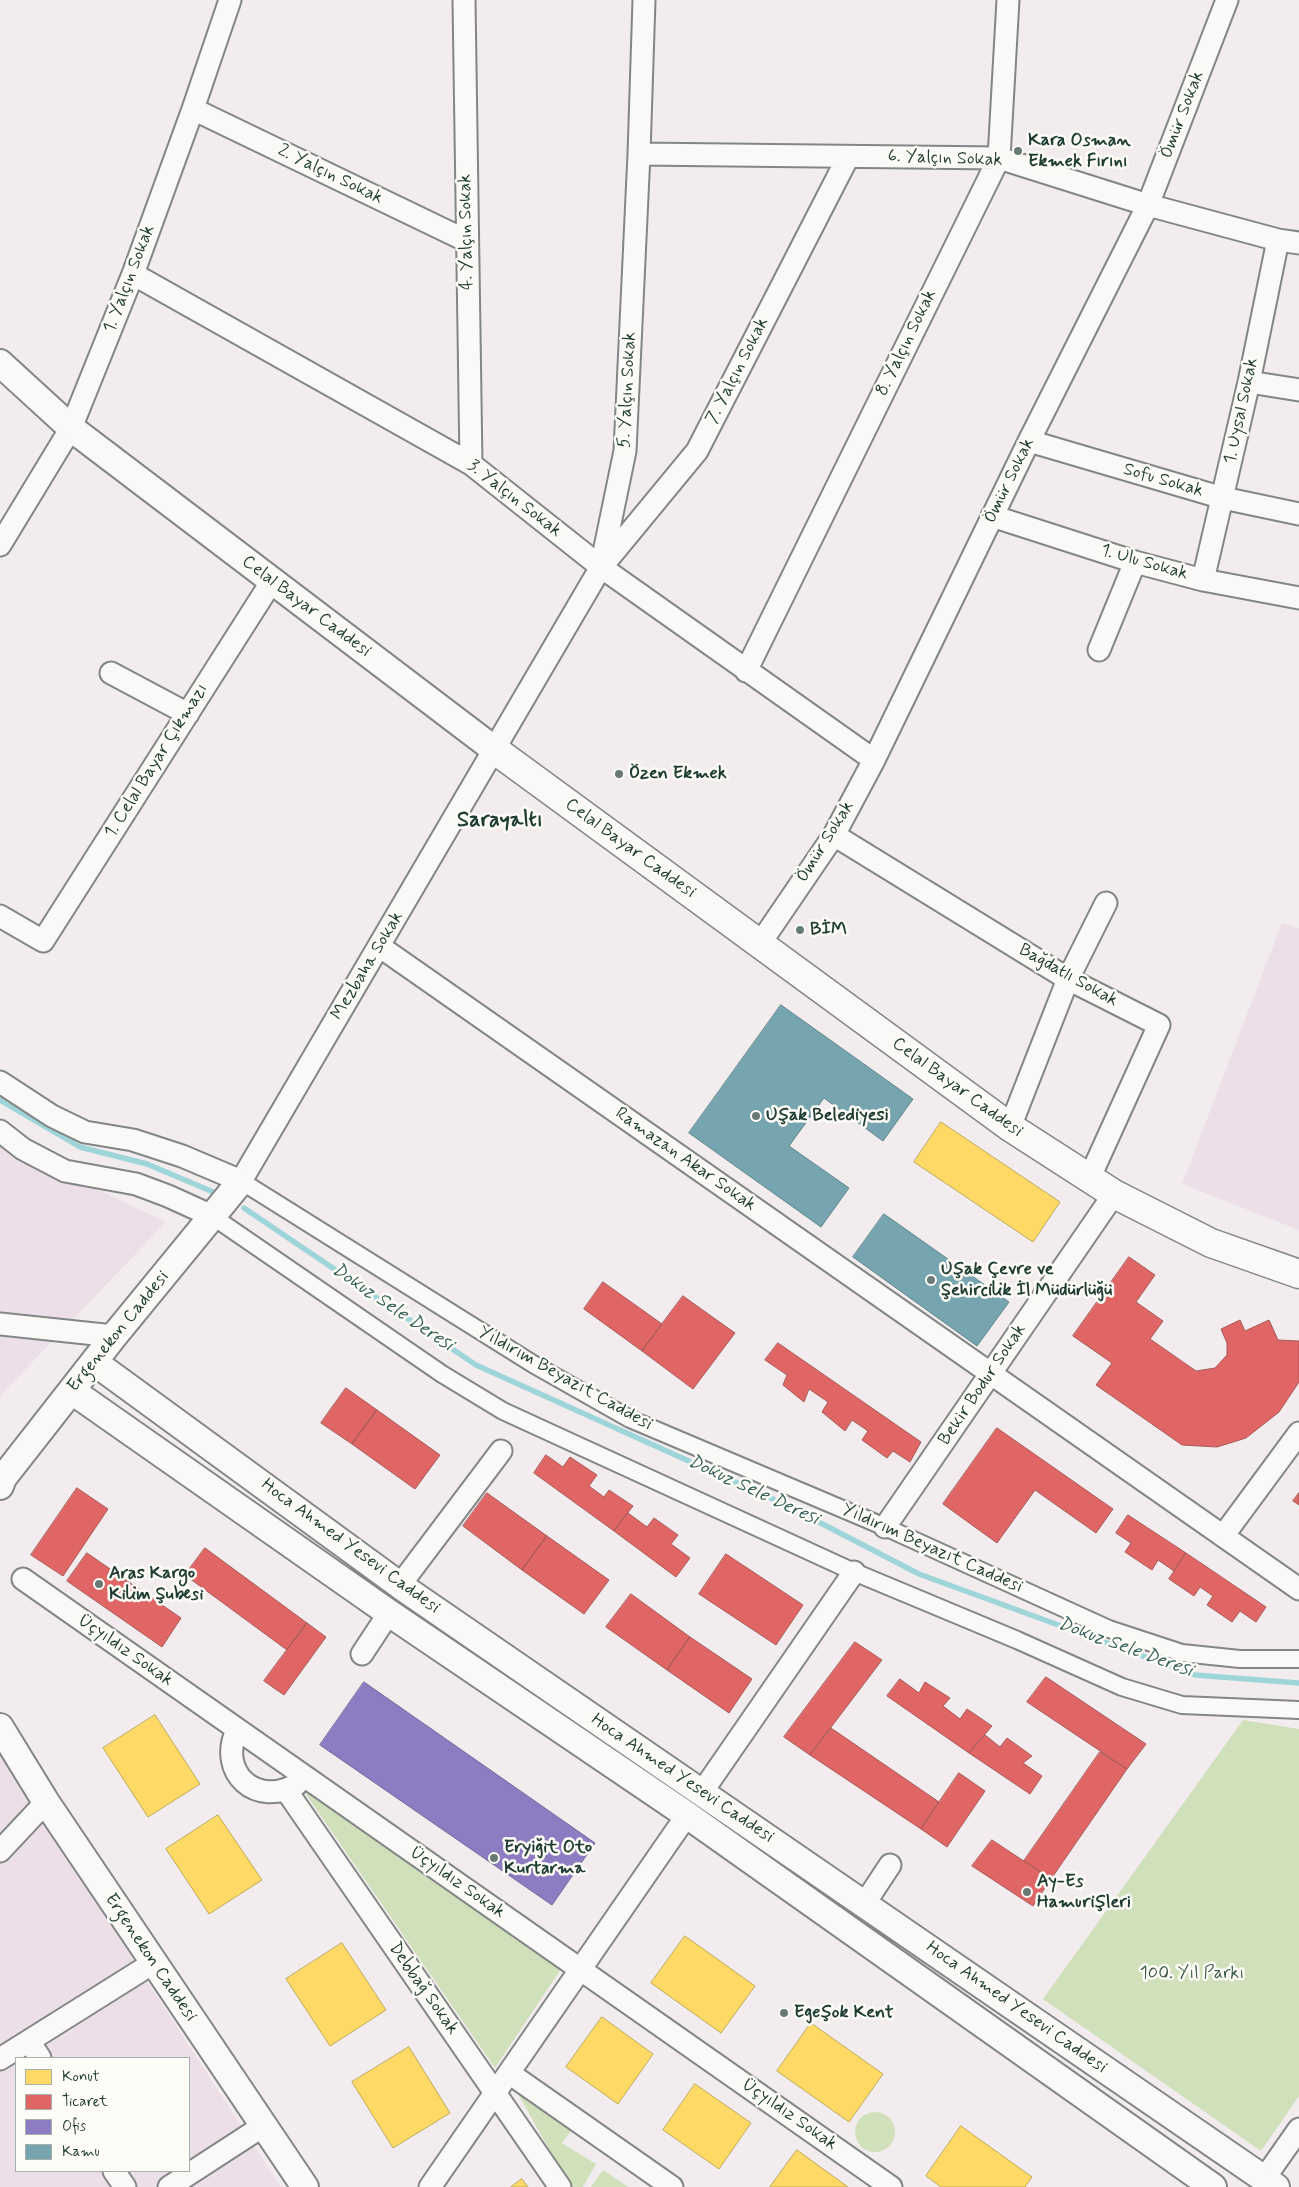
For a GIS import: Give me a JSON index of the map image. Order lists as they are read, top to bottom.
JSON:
{
  "streets": {
    "main road": ["Celal Bayar Caddesi"],
    "street": [
      "Ömür Sokak",
      "6. Yalçın Sokak",
      "2. Yalçın Sokak",
      "4. Yalçın Sokak",
      "1. Yalçın Sokak",
      "8. Yalçın Sokak",
      "7. Yalçın Sokak",
      "5. Yalçın Sokak",
      "1. Uysal Sokak",
      "Sofu Sokak",
      "3. Yalçın Sokak",
      "1. Ulu Sokak",
      "1. Celal Bayar Çıkmazı",
      "Mezbaha Sokak",
      "Bağdatlı Sokak",
      "Ramazan Akar Sokak",
      "Ergenekon Caddesi",
      "Yıldırım Beyazıt Caddesi",
      "Bekir Bodur Sokak",
      "Hoca Ahmed Yesevi Caddesi",
      "Üçyıldız Sokak",
      "Debbağ Sokak"
    ]
  },
  "crossings": [
    ["Ömür Sokak", "6. Yalçın Sokak"],
    ["Ömür Sokak", "Sofu Sokak"],
    ["Ömür Sokak", "3. Yalçın Sokak"],
    ["Ömür Sokak", "1. Ulu Sokak"],
    ["Ömür Sokak", "Celal Bayar Caddesi"],
    ["Ömür Sokak", "Bağdatlı Sokak"],
    ["6. Yalçın Sokak", "8. Yalçın Sokak"],
    ["6. Yalçın Sokak", "7. Yalçın Sokak"],
    ["6. Yalçın Sokak", "5. Yalçın Sokak"],
    ["6. Yalçın Sokak", "1. Uysal Sokak"],
    ["2. Yalçın Sokak", "4. Yalçın Sokak"],
    ["2. Yalçın Sokak", "1. Yalçın Sokak"],
    ["4. Yalçın Sokak", "3. Yalçın Sokak"],
    ["1. Yalçın Sokak", "3. Yalçın Sokak"],
    ["1. Yalçın Sokak", "Celal Bayar Caddesi"],
    ["8. Yalçın Sokak", "3. Yalçın Sokak"],
    ["7. Yalçın Sokak", "5. Yalçın Sokak"],
    ["7. Yalçın Sokak", "3. Yalçın Sokak"],
    ["5. Yalçın Sokak", "3. Yalçın Sokak"],
    ["5. Yalçın Sokak", "Celal Bayar Caddesi"],
    ["5. Yalçın Sokak", "Mezbaha Sokak"],
    ["1. Uysal Sokak", "Sofu Sokak"],
    ["1. Uysal Sokak", "1. Ulu Sokak"],
    ["Celal Bayar Caddesi", "1. Celal Bayar Çıkmazı"],
    ["Celal Bayar Caddesi", "Mezbaha Sokak"],
    ["Celal Bayar Caddesi", "Bağdatlı Sokak"],
    ["Celal Bayar Caddesi", "Bekir Bodur Sokak"],
    ["Mezbaha Sokak", "Ramazan Akar Sokak"],
    ["Mezbaha Sokak", "Ergenekon Caddesi"],
    ["Mezbaha Sokak", "Yıldırım Beyazıt Caddesi"],
    ["Ramazan Akar Sokak", "Bekir Bodur Sokak"],
    ["Ergenekon Caddesi", "Yıldırım Beyazıt Caddesi"],
    ["Ergenekon Caddesi", "Hoca Ahmed Yesevi Caddesi"],
    ["Yıldırım Beyazıt Caddesi", "Bekir Bodur Sokak"]
  ],
  "districts": ["Sarayaltı"],
  "water": ["Dokuz Sele Deresi"],
  "parks": ["100. Yıl Parkı"],
  "places": [
    "Kara Osman Ekmek Fırını",
    "Özen Ekmek",
    "BİM",
    "Uşak Belediyesi",
    "Uşak Çevre ve Şehircilik İl Müdürlüğü",
    "Aras Kargo Kilim Şubesi",
    "Eryiğit Oto Kurtarma",
    "Ay-Es Hamurişleri",
    "Egeşok Kent"
  ],
  "legend": [
    "Konut",
    "Ticaret",
    "Ofis",
    "Kamu"
  ]
}
